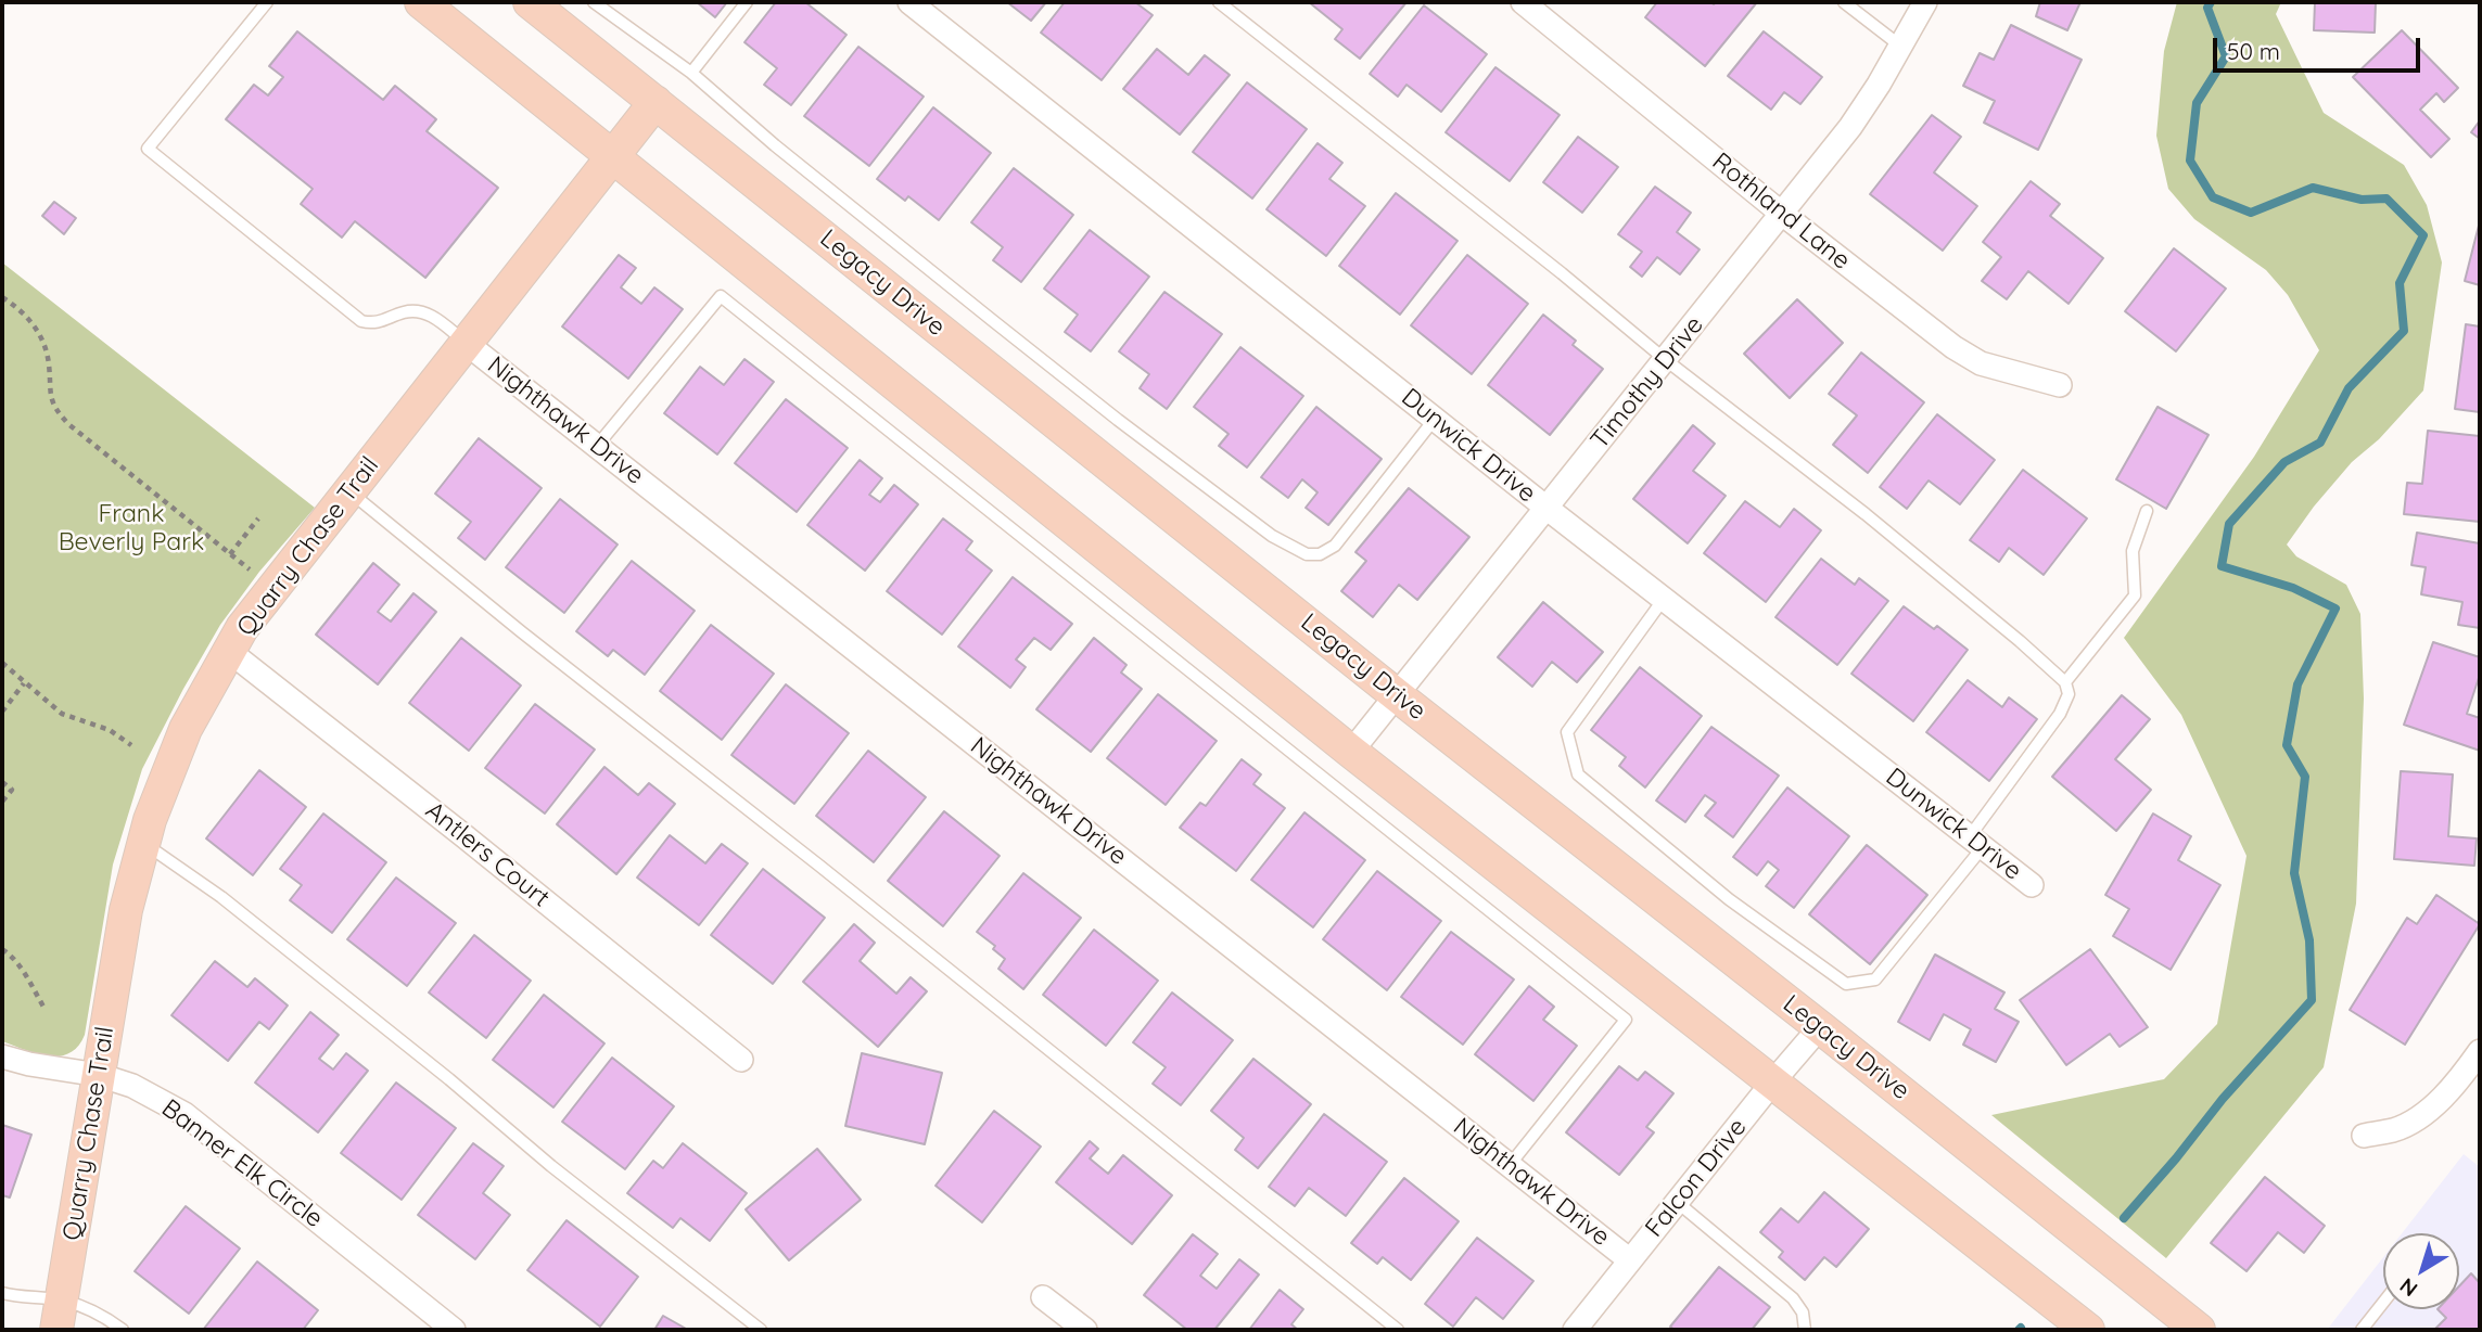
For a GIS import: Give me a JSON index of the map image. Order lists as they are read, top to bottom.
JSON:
{
  "streets": {
    "main road": ["Legacy Drive", "Quarry Chase Trail"],
    "street": [
      "Rothland Lane",
      "Timothy Drive",
      "Nighthawk Drive",
      "Dunwick Drive",
      "Antlers Court",
      "Banner Elk Circle",
      "Falcon Drive"
    ]
  },
  "crossings": [
    ["Rothland Lane", "Timothy Drive"],
    ["Legacy Drive", "Timothy Drive"],
    ["Legacy Drive", "Quarry Chase Trail"],
    ["Legacy Drive", "Falcon Drive"],
    ["Timothy Drive", "Dunwick Drive"],
    ["Nighthawk Drive", "Quarry Chase Trail"],
    ["Nighthawk Drive", "Falcon Drive"],
    ["Quarry Chase Trail", "Antlers Court"],
    ["Quarry Chase Trail", "Banner Elk Circle"]
  ],
  "parks": ["Frank Beverly Park"],
  "scale_bar": "50 m",
  "north": "bottom left"
}
